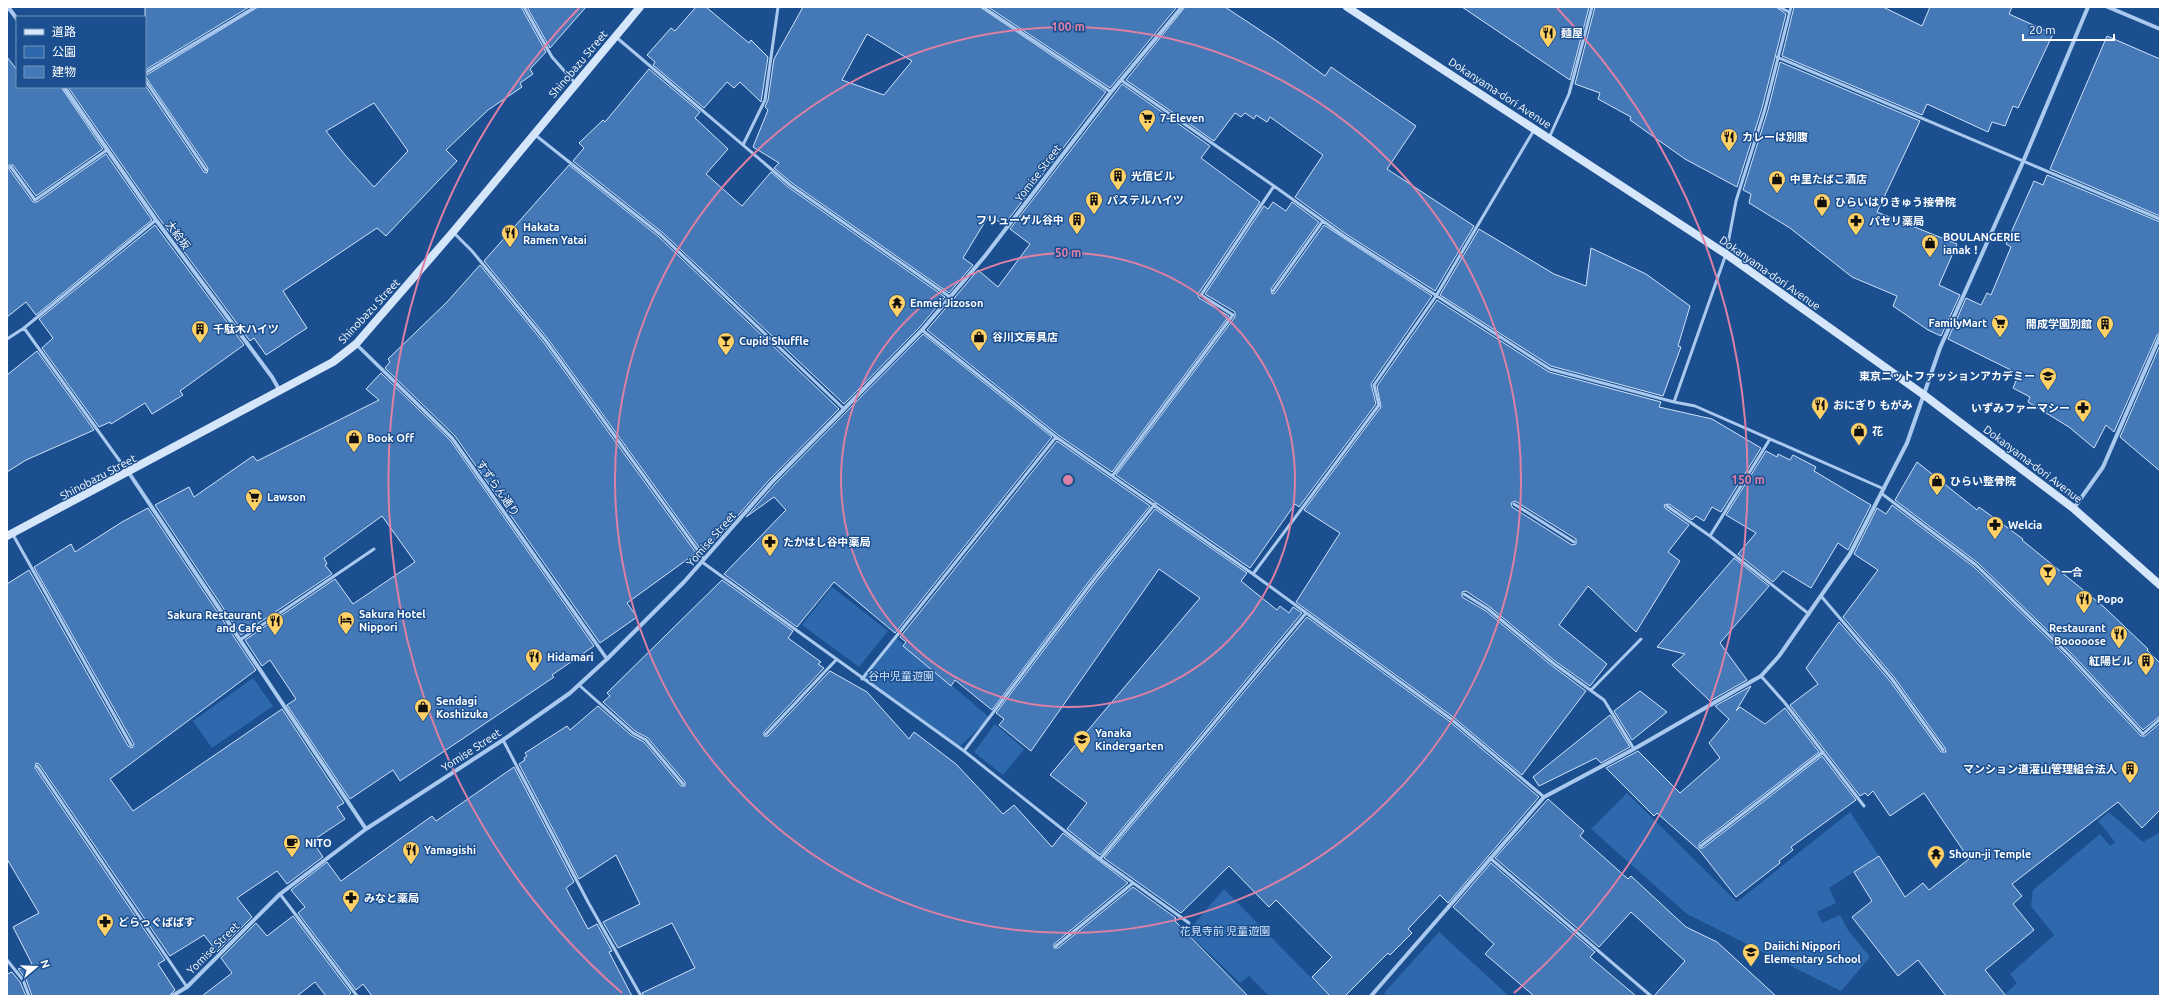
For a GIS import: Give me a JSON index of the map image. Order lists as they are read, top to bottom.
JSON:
{
  "streets": {
    "main road": ["Shinobazu Street", "Dokanyama-dori Avenue"],
    "street": ["Yomise Street", "大給坂", "すずらん通り"]
  },
  "crossings": [
    ["Shinobazu Street", "大給坂"],
    ["Shinobazu Street", "すずらん通り"],
    ["Yomise Street", "すずらん通り"]
  ],
  "parks": ["谷中児童遊園", "花見寺前 児童遊園"],
  "places": {
    "restaurant": [
      "麺屋",
      "カレーは別腹",
      "Hakata Ramen Yatai",
      "おにぎり もがみ",
      "Popo",
      "Sakura Restaurant and Cafe",
      "Restaurant Booooose",
      "Hidamari",
      "Yamagishi"
    ],
    "supermarket": ["7-Eleven", "FamilyMart", "Lawson"],
    "building": [
      "光信ビル",
      "パステルハイツ",
      "フリューゲル谷中",
      "開成学園別館",
      "千駄木ハイツ",
      "紅陽ビル",
      "マンション道灌山管理組合法人"
    ],
    "shop": [
      "中里たばこ酒店",
      "ひらいはりきゅう接骨院",
      "BOULANGERIE ianak！",
      "谷川文房具店",
      "花",
      "Book Off",
      "ひらい整骨院",
      "Sendagi Koshizuka"
    ],
    "pharmacy": [
      "パセリ薬局",
      "いずみファーマシー",
      "Welcia",
      "たかはし谷中薬局",
      "みなと薬局",
      "どらっぐぱぱす"
    ],
    "temple": ["Enmei Jizoson", "Shoun-ji Temple"],
    "bar": ["Cupid Shuffle", "一合"],
    "school or university": ["東京ニットファッションアカデミー", "Yanaka Kindergarten", "Daiichi Nippori Elementary School"],
    "hotel": ["Sakura Hotel Nippori"],
    "cafe": ["NITO"]
  },
  "legend": ["道路", "公園", "建物"],
  "scale_bar": "20 m",
  "north": "right",
  "rings": ["100 m", "50 m", "150 m"]
}
